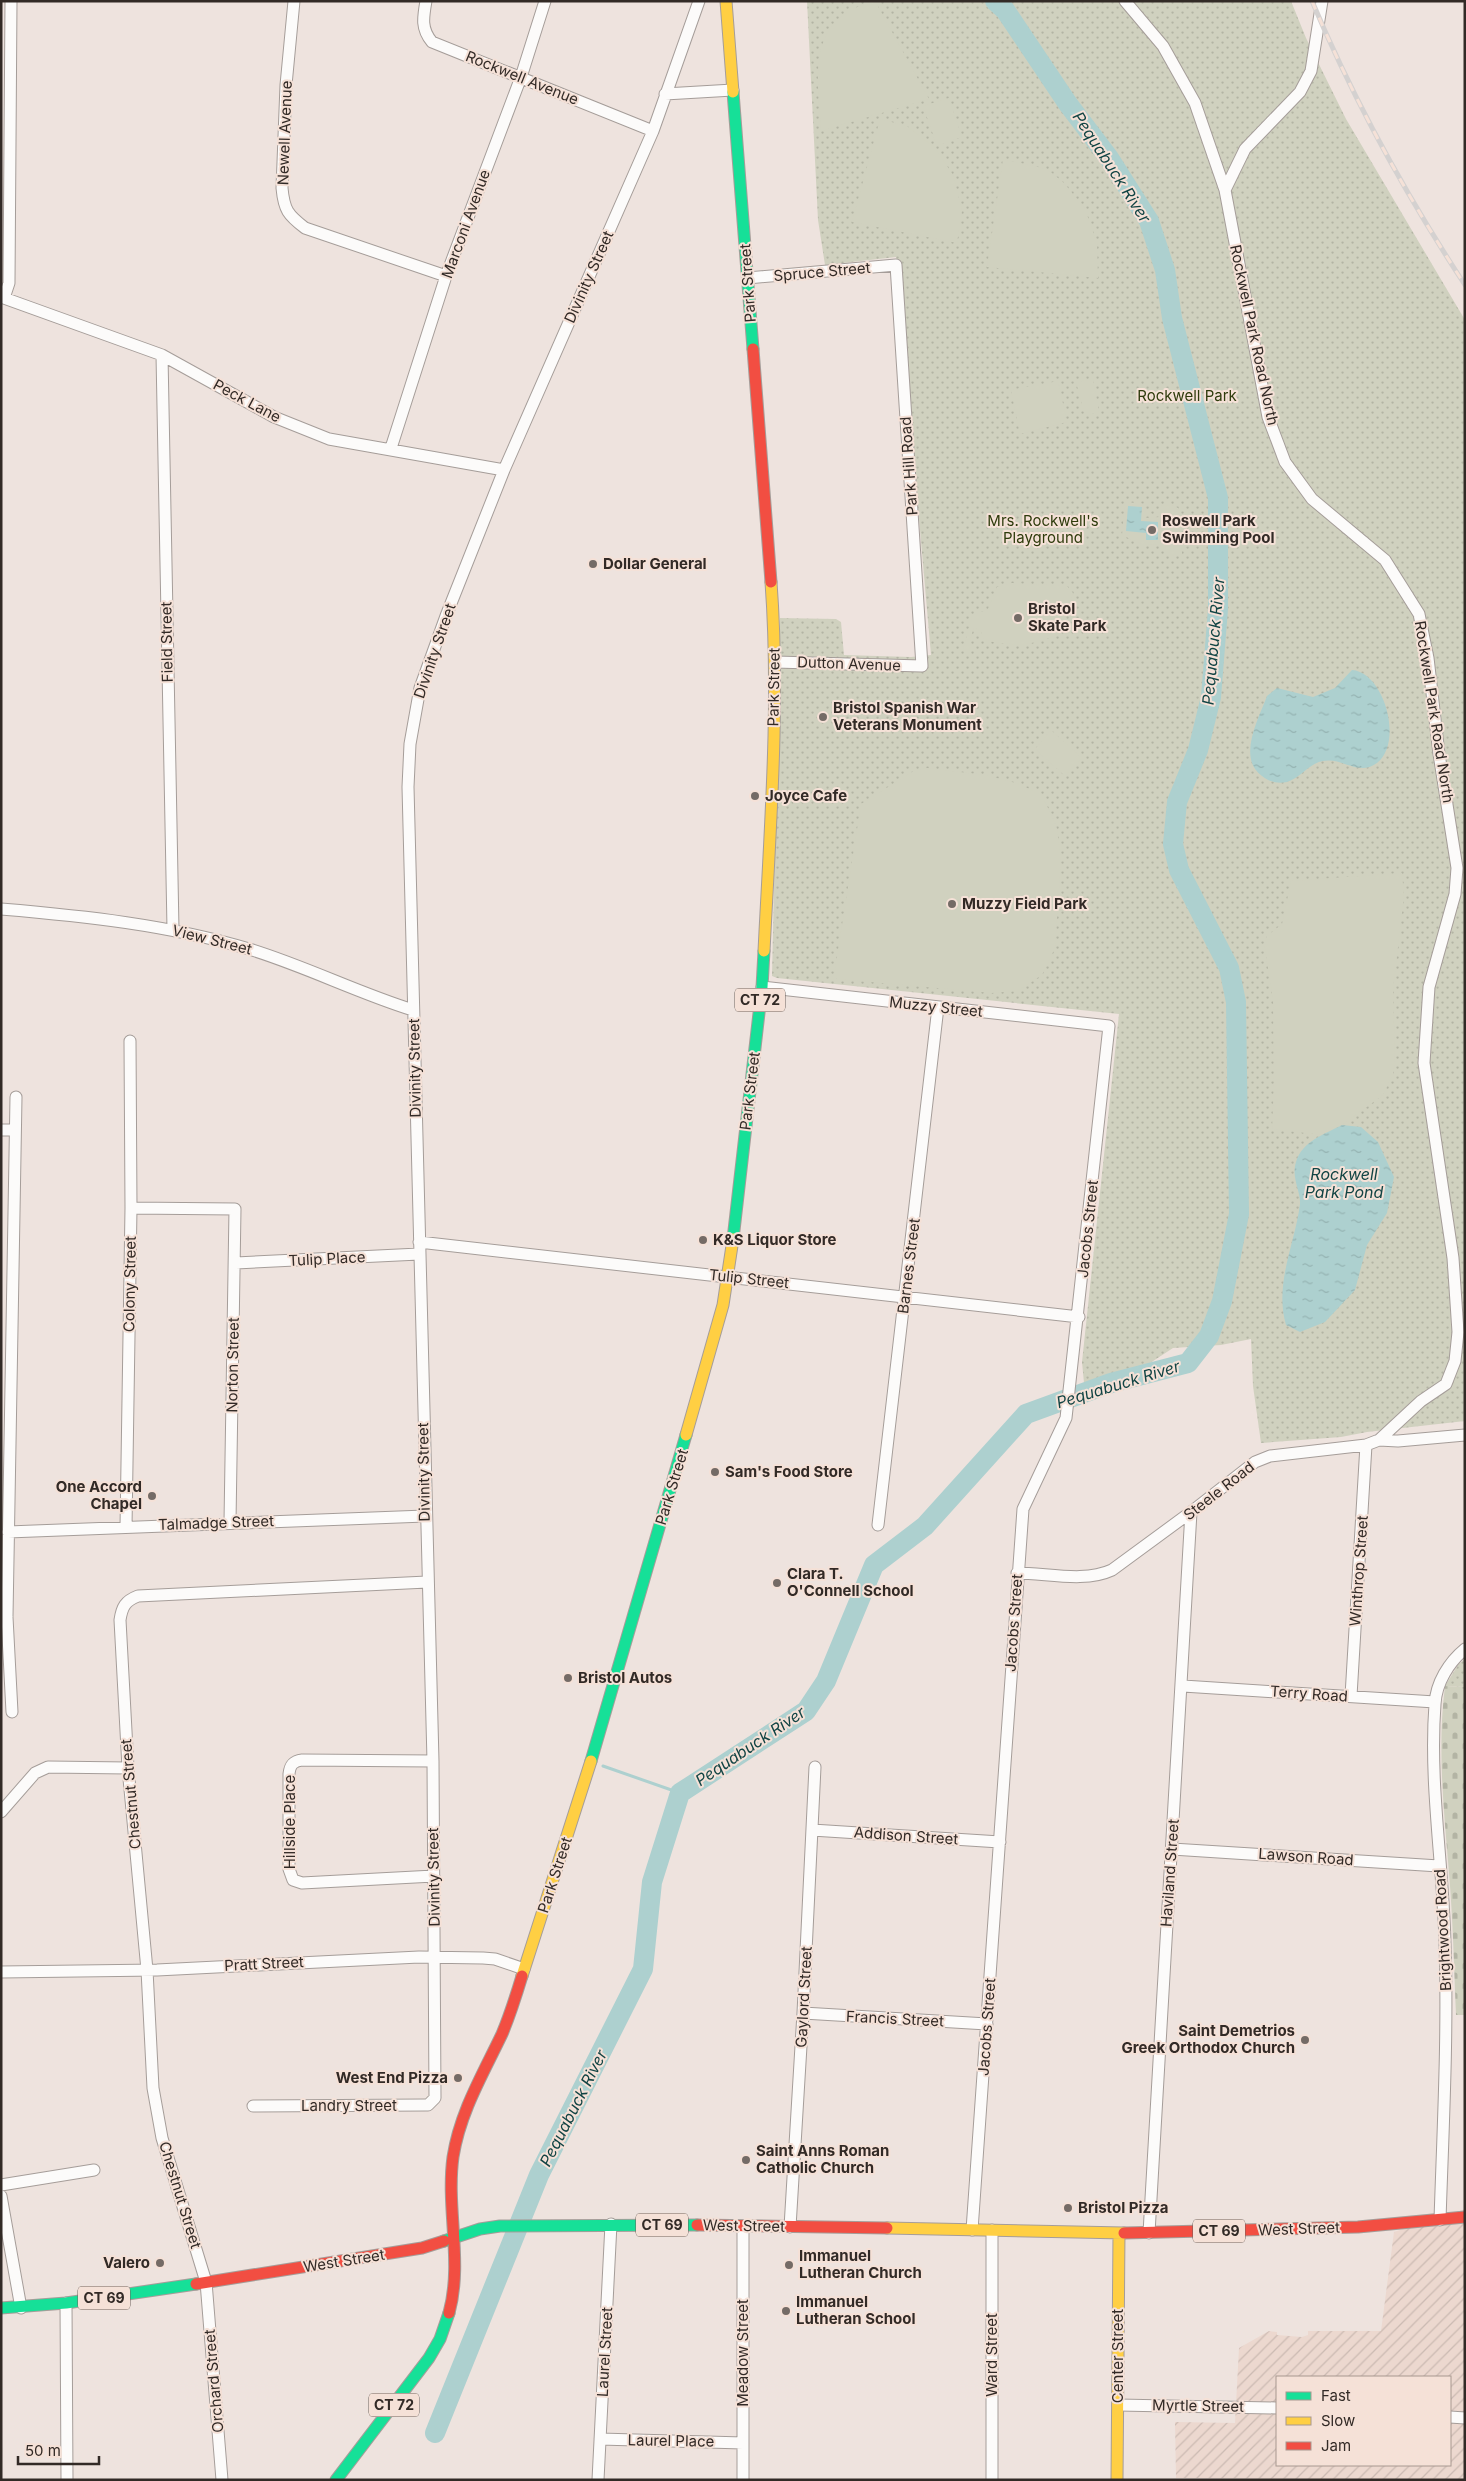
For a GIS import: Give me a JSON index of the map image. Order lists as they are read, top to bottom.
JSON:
{
  "streets": {
    "main road": [
      "Park Street",
      "CT 72",
      "CT 69",
      "West Street",
      "Center Street"
    ],
    "street": [
      "Rockwell Avenue",
      "Newell Avenue",
      "Marconi Avenue",
      "Spruce Street",
      "Divinity Street",
      "Rockwell Park Road North",
      "Peck Lane",
      "Park Hill Road",
      "Field Street",
      "Dutton Avenue",
      "View Street",
      "Muzzy Street",
      "Jacobs Street",
      "Tulip Place",
      "Barnes Street",
      "Tulip Street",
      "Colony Street",
      "Norton Street",
      "Steele Road",
      "Talmadge Street",
      "Winthrop Street",
      "Terry Road",
      "Chestnut Street",
      "Hillside Place",
      "Addison Street",
      "Lawson Road",
      "Haviland Street",
      "Brightwood Road",
      "Pratt Street",
      "Gaylord Street",
      "Francis Street",
      "Landry Street",
      "Laurel Street",
      "Meadow Street",
      "Ward Street",
      "Orchard Street",
      "Myrtle Street",
      "Laurel Place"
    ]
  },
  "crossings": [
    ["Rockwell Avenue", "Marconi Avenue"],
    ["Rockwell Avenue", "Divinity Street"],
    ["Newell Avenue", "Marconi Avenue"],
    ["Marconi Avenue", "Peck Lane"],
    ["Spruce Street", "Park Street"],
    ["Spruce Street", "Park Hill Road"],
    ["Divinity Street", "Peck Lane"],
    ["Divinity Street", "View Street"],
    ["Divinity Street", "Tulip Place"],
    ["Divinity Street", "Tulip Street"],
    ["Divinity Street", "Talmadge Street"],
    ["Divinity Street", "Chestnut Street"],
    ["Divinity Street", "Hillside Place"],
    ["Divinity Street", "Pratt Street"],
    ["Divinity Street", "Landry Street"],
    ["Park Street", "Dutton Avenue"],
    ["Park Street", "CT 72"],
    ["Park Street", "Muzzy Street"],
    ["Park Street", "Tulip Street"],
    ["Park Street", "Pratt Street"],
    ["Park Street", "West Street"],
    ["Rockwell Park Road North", "Steele Road"],
    ["Peck Lane", "Field Street"],
    ["Park Hill Road", "Dutton Avenue"],
    ["Field Street", "View Street"],
    ["CT 72", "West Street"],
    ["Muzzy Street", "Jacobs Street"],
    ["Muzzy Street", "Barnes Street"],
    ["Jacobs Street", "Tulip Street"],
    ["Jacobs Street", "Steele Road"],
    ["Jacobs Street", "Addison Street"],
    ["Jacobs Street", "Francis Street"],
    ["Jacobs Street", "West Street"],
    ["Tulip Place", "Norton Street"],
    ["Barnes Street", "Tulip Street"],
    ["Colony Street", "Norton Street"],
    ["Colony Street", "Talmadge Street"],
    ["Norton Street", "Talmadge Street"],
    ["Steele Road", "Winthrop Street"],
    ["Steele Road", "Haviland Street"],
    ["Winthrop Street", "Terry Road"],
    ["Terry Road", "Haviland Street"],
    ["Terry Road", "Brightwood Road"],
    ["Chestnut Street", "Pratt Street"],
    ["Chestnut Street", "West Street"],
    ["Chestnut Street", "Orchard Street"],
    ["Addison Street", "Gaylord Street"],
    ["Lawson Road", "Haviland Street"],
    ["Lawson Road", "Brightwood Road"],
    ["Haviland Street", "West Street"],
    ["Brightwood Road", "West Street"],
    ["Gaylord Street", "Francis Street"],
    ["Gaylord Street", "West Street"],
    ["West Street", "Laurel Street"],
    ["West Street", "Meadow Street"],
    ["West Street", "Ward Street"],
    ["West Street", "Center Street"],
    ["West Street", "Orchard Street"],
    ["Laurel Street", "Laurel Place"],
    ["Meadow Street", "Laurel Place"],
    ["Center Street", "Myrtle Street"]
  ],
  "water": ["Pequabuck River", "Rockwell Park Pond"],
  "parks": ["Rockwell Park", "Mrs. Rockwell's Playground"],
  "places": [
    "Roswell Park Swimming Pool",
    "Dollar General",
    "Bristol Skate Park",
    "Bristol Spanish War Veterans Monument",
    "Joyce Cafe",
    "Muzzy Field Park",
    "K&S Liquor Store",
    "Sam's Food Store",
    "One Accord Chapel",
    "Clara T. O'Connell School",
    "Bristol Autos",
    "Saint Demetrios Greek Orthodox Church",
    "West End Pizza",
    "Saint Anns Roman Catholic Church",
    "Bristol Pizza",
    "Valero",
    "Immanuel Lutheran Church",
    "Immanuel Lutheran School"
  ],
  "legend": ["Fast", "Slow", "Jam"],
  "scale_bar": "50 m"
}
